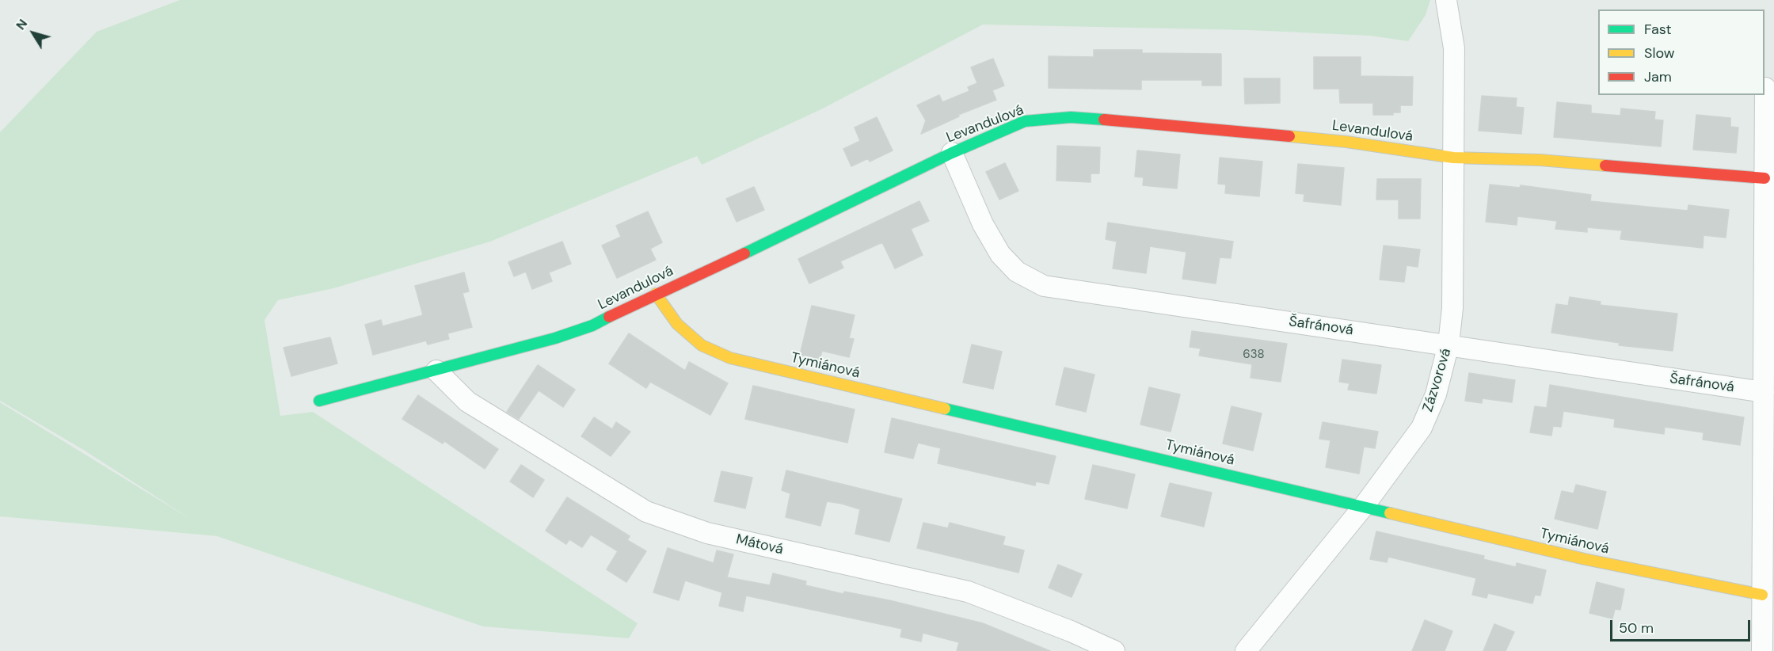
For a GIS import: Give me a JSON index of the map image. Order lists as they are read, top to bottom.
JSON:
{
  "streets": {
    "street": [
      "Levandulová",
      "Šafránová",
      "Tymiánová",
      "Zázvorová",
      "Mátová"
    ]
  },
  "crossings": [
    ["Levandulová", "Šafránová"],
    ["Levandulová", "Tymiánová"],
    ["Levandulová", "Zázvorová"],
    ["Levandulová", "Mátová"],
    ["Šafránová", "Zázvorová"],
    ["Tymiánová", "Zázvorová"]
  ],
  "house_numbers": ["638"],
  "legend": ["Fast", "Slow", "Jam"],
  "scale_bar": "50 m",
  "north": "top left"
}
